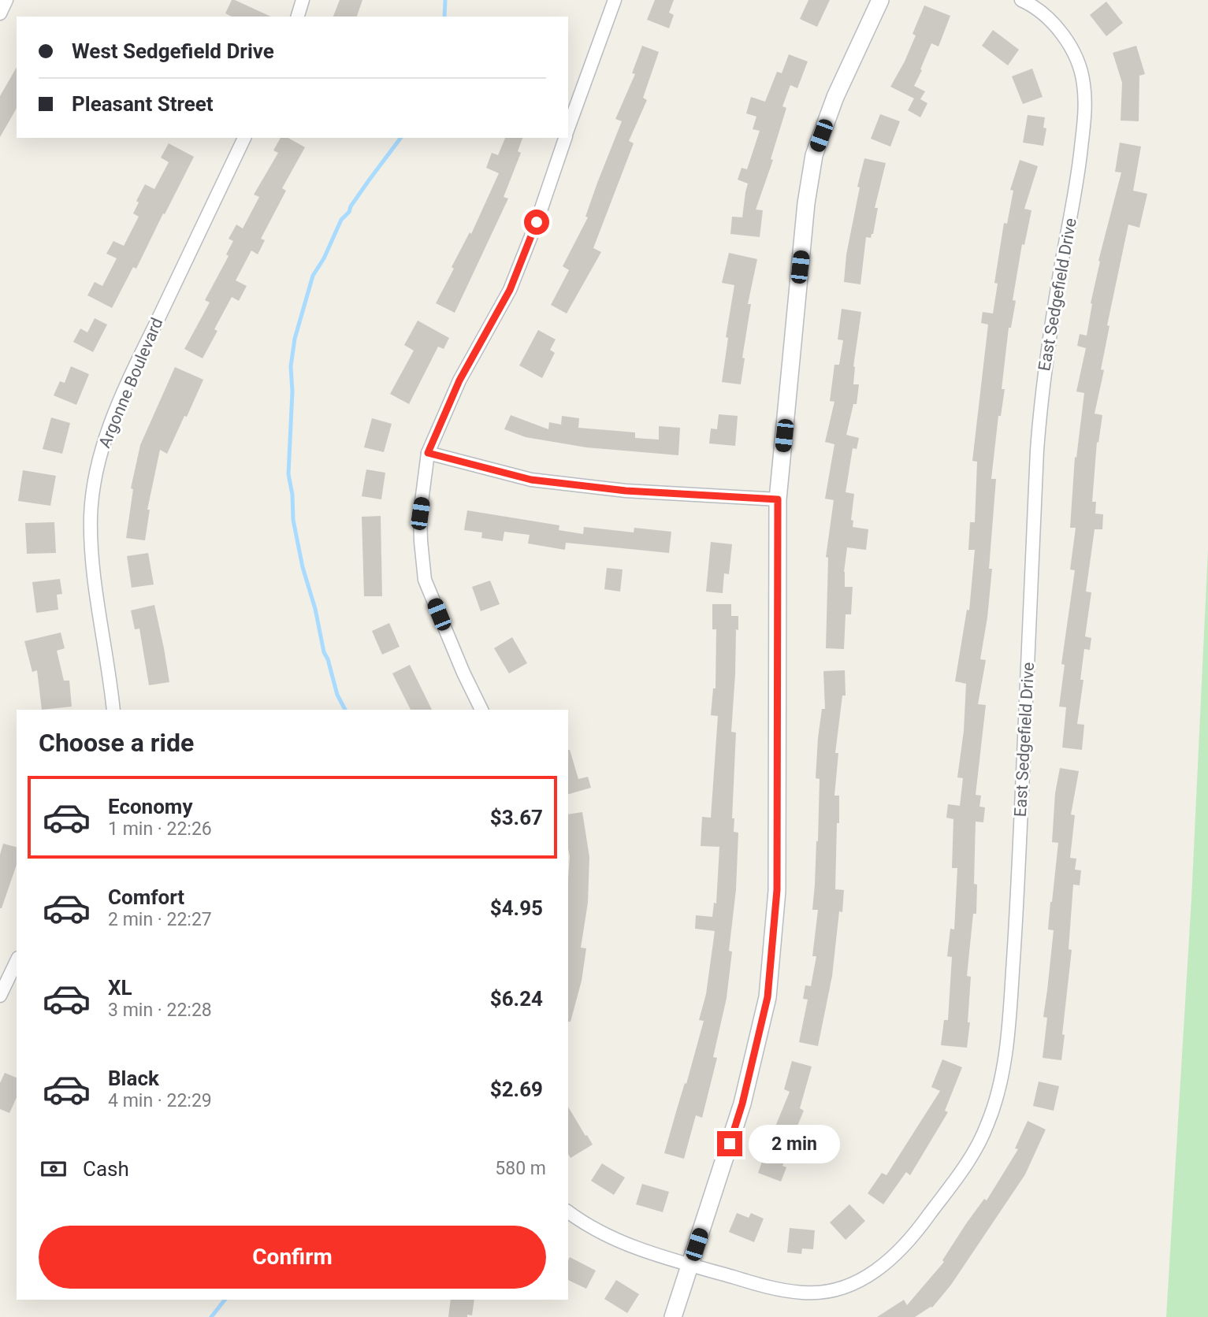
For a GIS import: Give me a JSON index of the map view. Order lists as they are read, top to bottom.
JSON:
{
  "streets": {
    "street": ["East Sedgefield Drive", "Argonne Boulevard"]
  },
  "page": {
    "banner": ["West Sedgefield Drive", "Pleasant Street"],
    "heading": "Choose a ride",
    "list": [
      {
        "name": "Economy",
        "note": "1 min · 22:26",
        "value": "$3.67"
      },
      {
        "name": "Comfort",
        "note": "2 min · 22:27",
        "value": "$4.95"
      },
      {
        "name": "XL",
        "note": "3 min · 22:28",
        "value": "$6.24"
      },
      {
        "name": "Black",
        "note": "4 min · 22:29",
        "value": "$2.69"
      }
    ],
    "bubble": "2 min",
    "pay": ["Cash", "580 m"],
    "buttons": "Confirm"
  }
}
